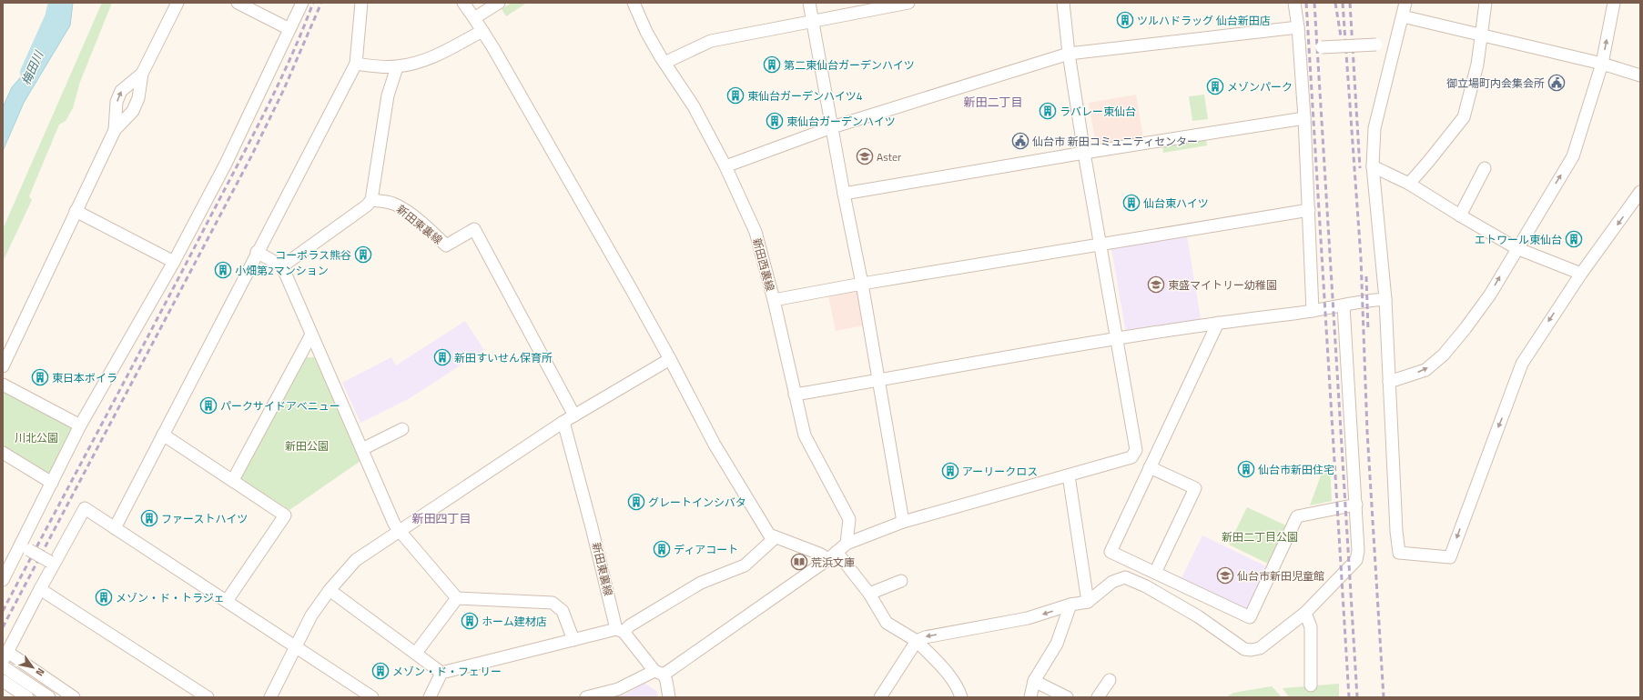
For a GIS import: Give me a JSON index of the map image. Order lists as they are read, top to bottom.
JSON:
{
  "streets": {
    "street": ["新田東裏線", "新田西裏線"]
  },
  "districts": ["新田二丁目", "新田四丁目"],
  "water": ["梅田川"],
  "parks": ["川北公園", "新田公園", "新田二丁目公園"],
  "places": {
    "building": [
      "ツルハドラッグ 仙台新田店",
      "第二東仙台ガーデンハイツ",
      "メゾンパーク",
      "東仙台ガーデンハイツ4",
      "ラバレー東仙台",
      "東仙台ガーデンハイツ",
      "仙台東ハイツ",
      "エトワール東仙台",
      "コーポラス熊谷",
      "小畑第2マンション",
      "新田すいせん保育所",
      "東日本ボイラ",
      "パークサイドアベニュー",
      "仙台市新田住宅",
      "アーリークロス",
      "グレートインシバタ",
      "ファーストハイツ",
      "ディアコート",
      "メゾン・ド・トラジェ",
      "ホーム建材店",
      "メゾン・ド・フェリー"
    ],
    "public building": ["御立場町内会集会所", "仙台市 新田コミュニティセンター"],
    "school or university": ["Aster", "東盛マイトリー幼稚園", "仙台市新田児童館"],
    "library": ["荒浜文庫"]
  },
  "north": "bottom right"
}
